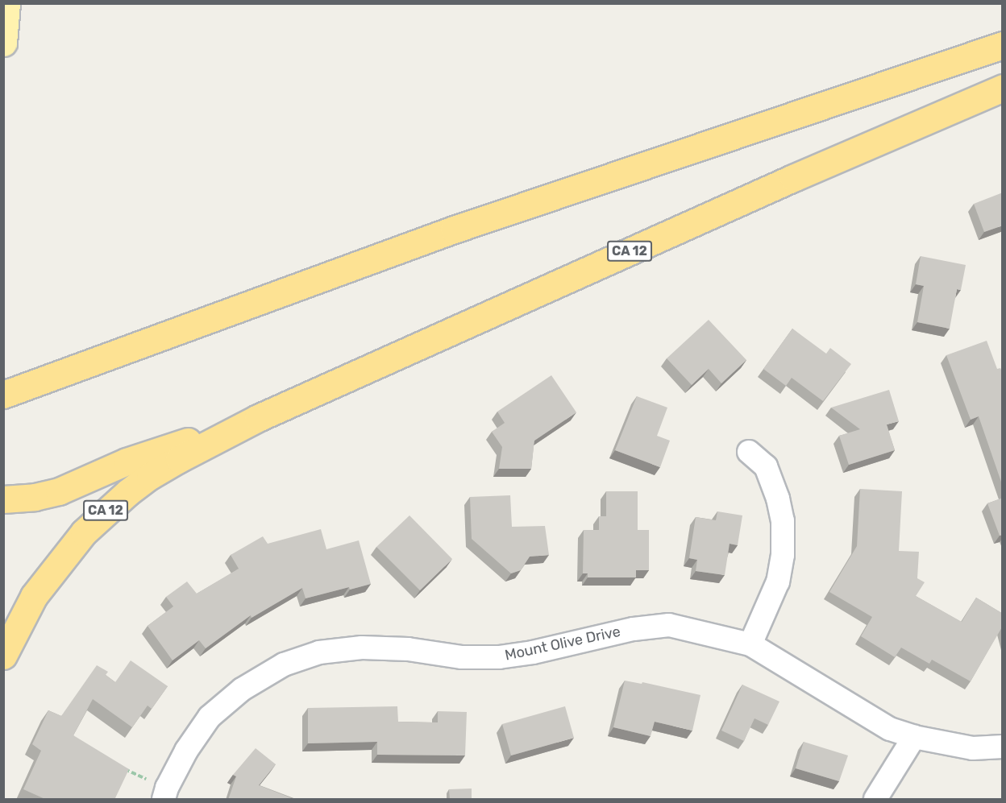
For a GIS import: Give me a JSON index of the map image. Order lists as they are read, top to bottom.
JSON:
{
  "streets": {
    "highway": ["CA 12"],
    "street": ["Mount Olive Drive"]
  }
}
